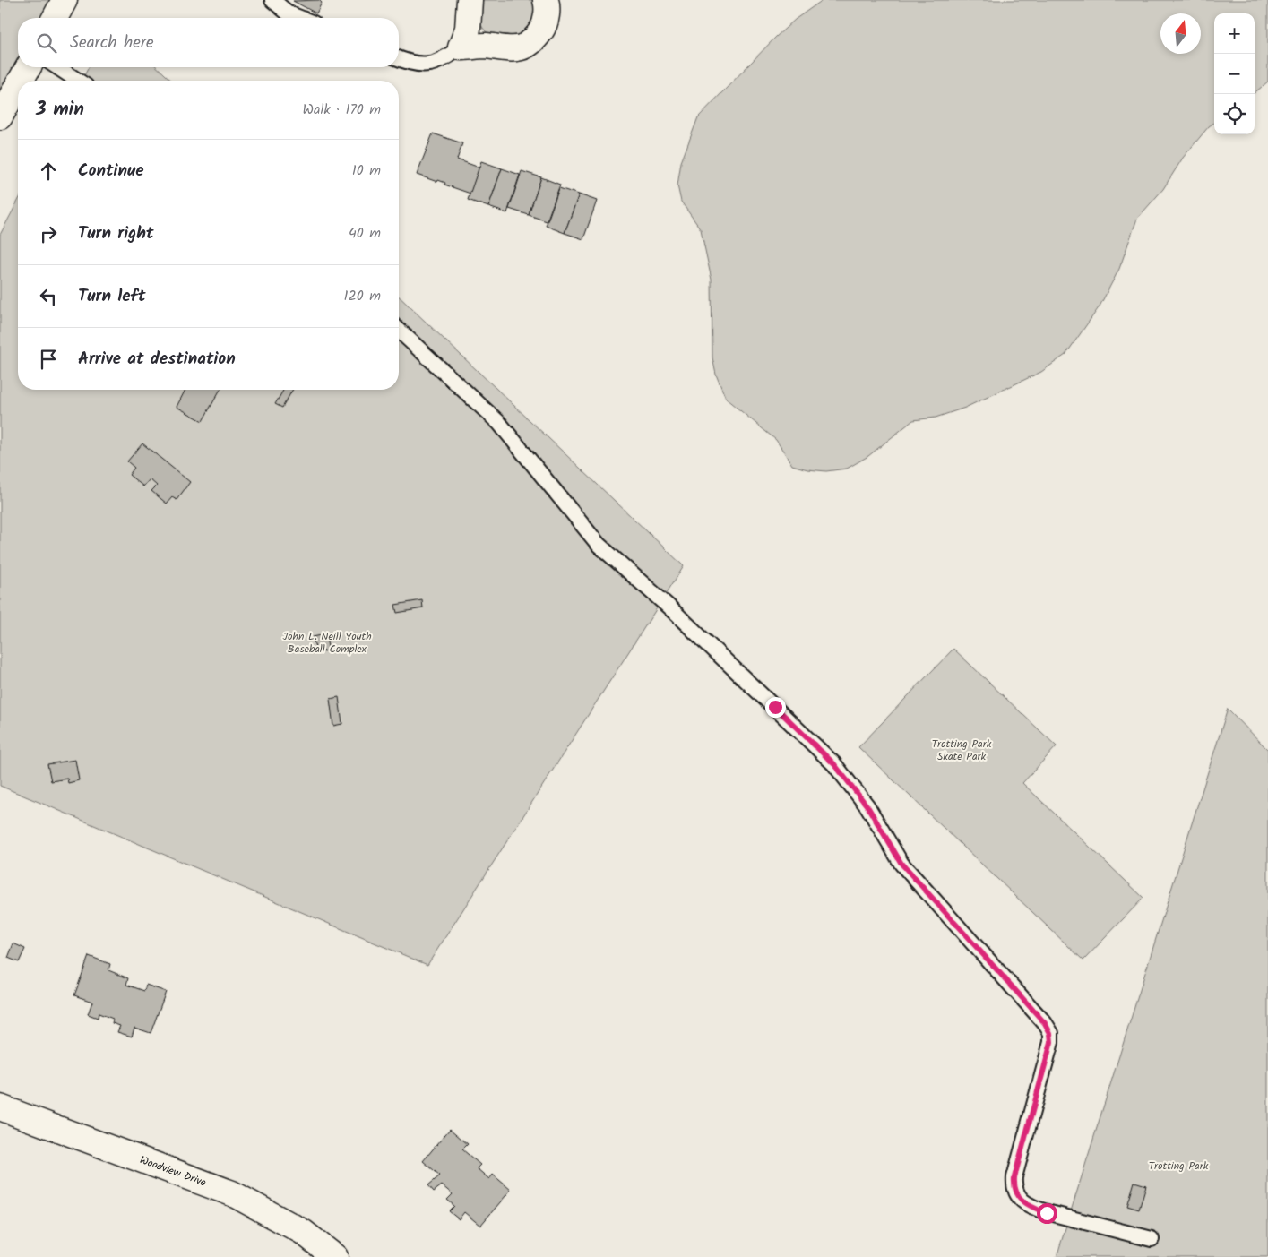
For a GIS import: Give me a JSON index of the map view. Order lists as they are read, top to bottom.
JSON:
{
  "streets": {
    "street": ["Woodview Drive"]
  },
  "parks": ["John L. Neill Youth Baseball Complex", "Trotting Park Skate Park", "Trotting Park"],
  "north": "top",
  "page": {
    "map_buttons": ["+", "−"],
    "search": "Search here",
    "heading": ["3 min", "Walk · 170 m"],
    "list": [
      ["Continue", "10 m"],
      ["Turn right", "40 m"],
      ["Turn left", "120 m"],
      "Arrive at destination"
    ]
  }
}
